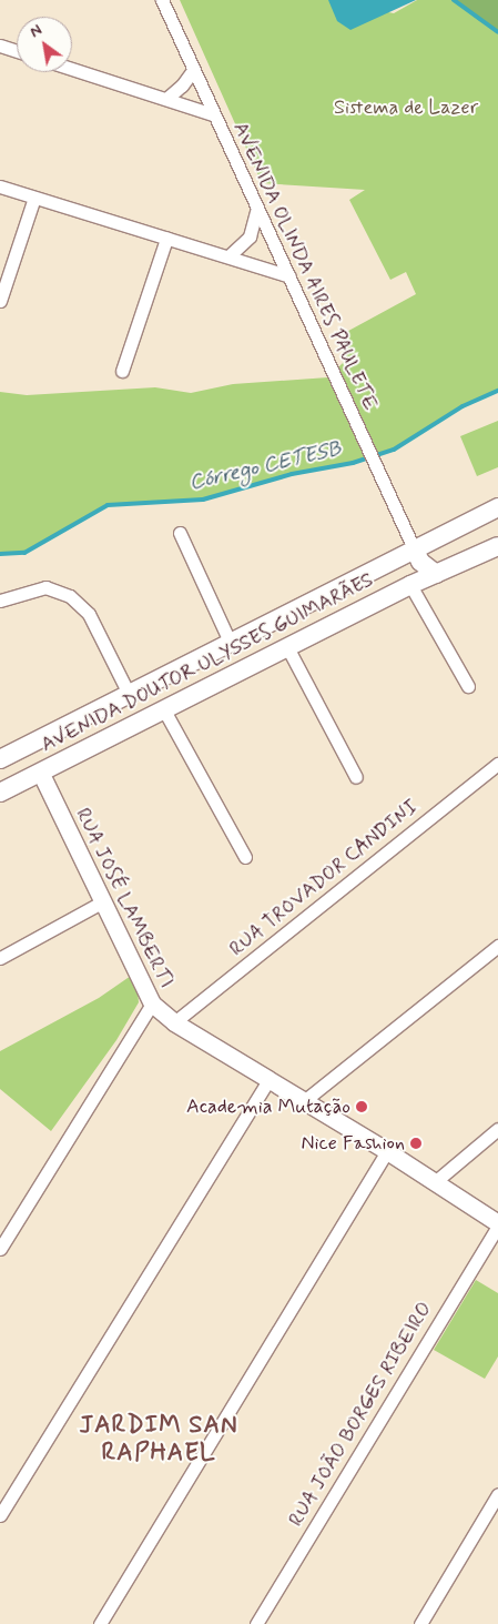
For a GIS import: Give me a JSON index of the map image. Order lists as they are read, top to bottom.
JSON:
{
  "streets": {
    "main road": ["AVENIDA DOUTOR ULYSSES GUIMARÃES"],
    "street": [
      "AVENIDA OLINDA AIRES PAULETE",
      "RUA TROVADOR CANDINI",
      "RUA JOSÉ LAMBERTI",
      "RUA JOÃO BORGES RIBEIRO"
    ]
  },
  "crossings": [
    ["AVENIDA OLINDA AIRES PAULETE", "AVENIDA DOUTOR ULYSSES GUIMARÃES"],
    ["AVENIDA DOUTOR ULYSSES GUIMARÃES", "RUA JOSÉ LAMBERTI"],
    ["RUA TROVADOR CANDINI", "RUA JOSÉ LAMBERTI"],
    ["RUA JOSÉ LAMBERTI", "RUA JOÃO BORGES RIBEIRO"]
  ],
  "districts": ["JARDIM SAN RAPHAEL"],
  "water": ["Córrego CETESB"],
  "parks": ["Sistema de Lazer"],
  "places": ["Academia Mutação", "Nice Fashion"],
  "north": "top left"
}
